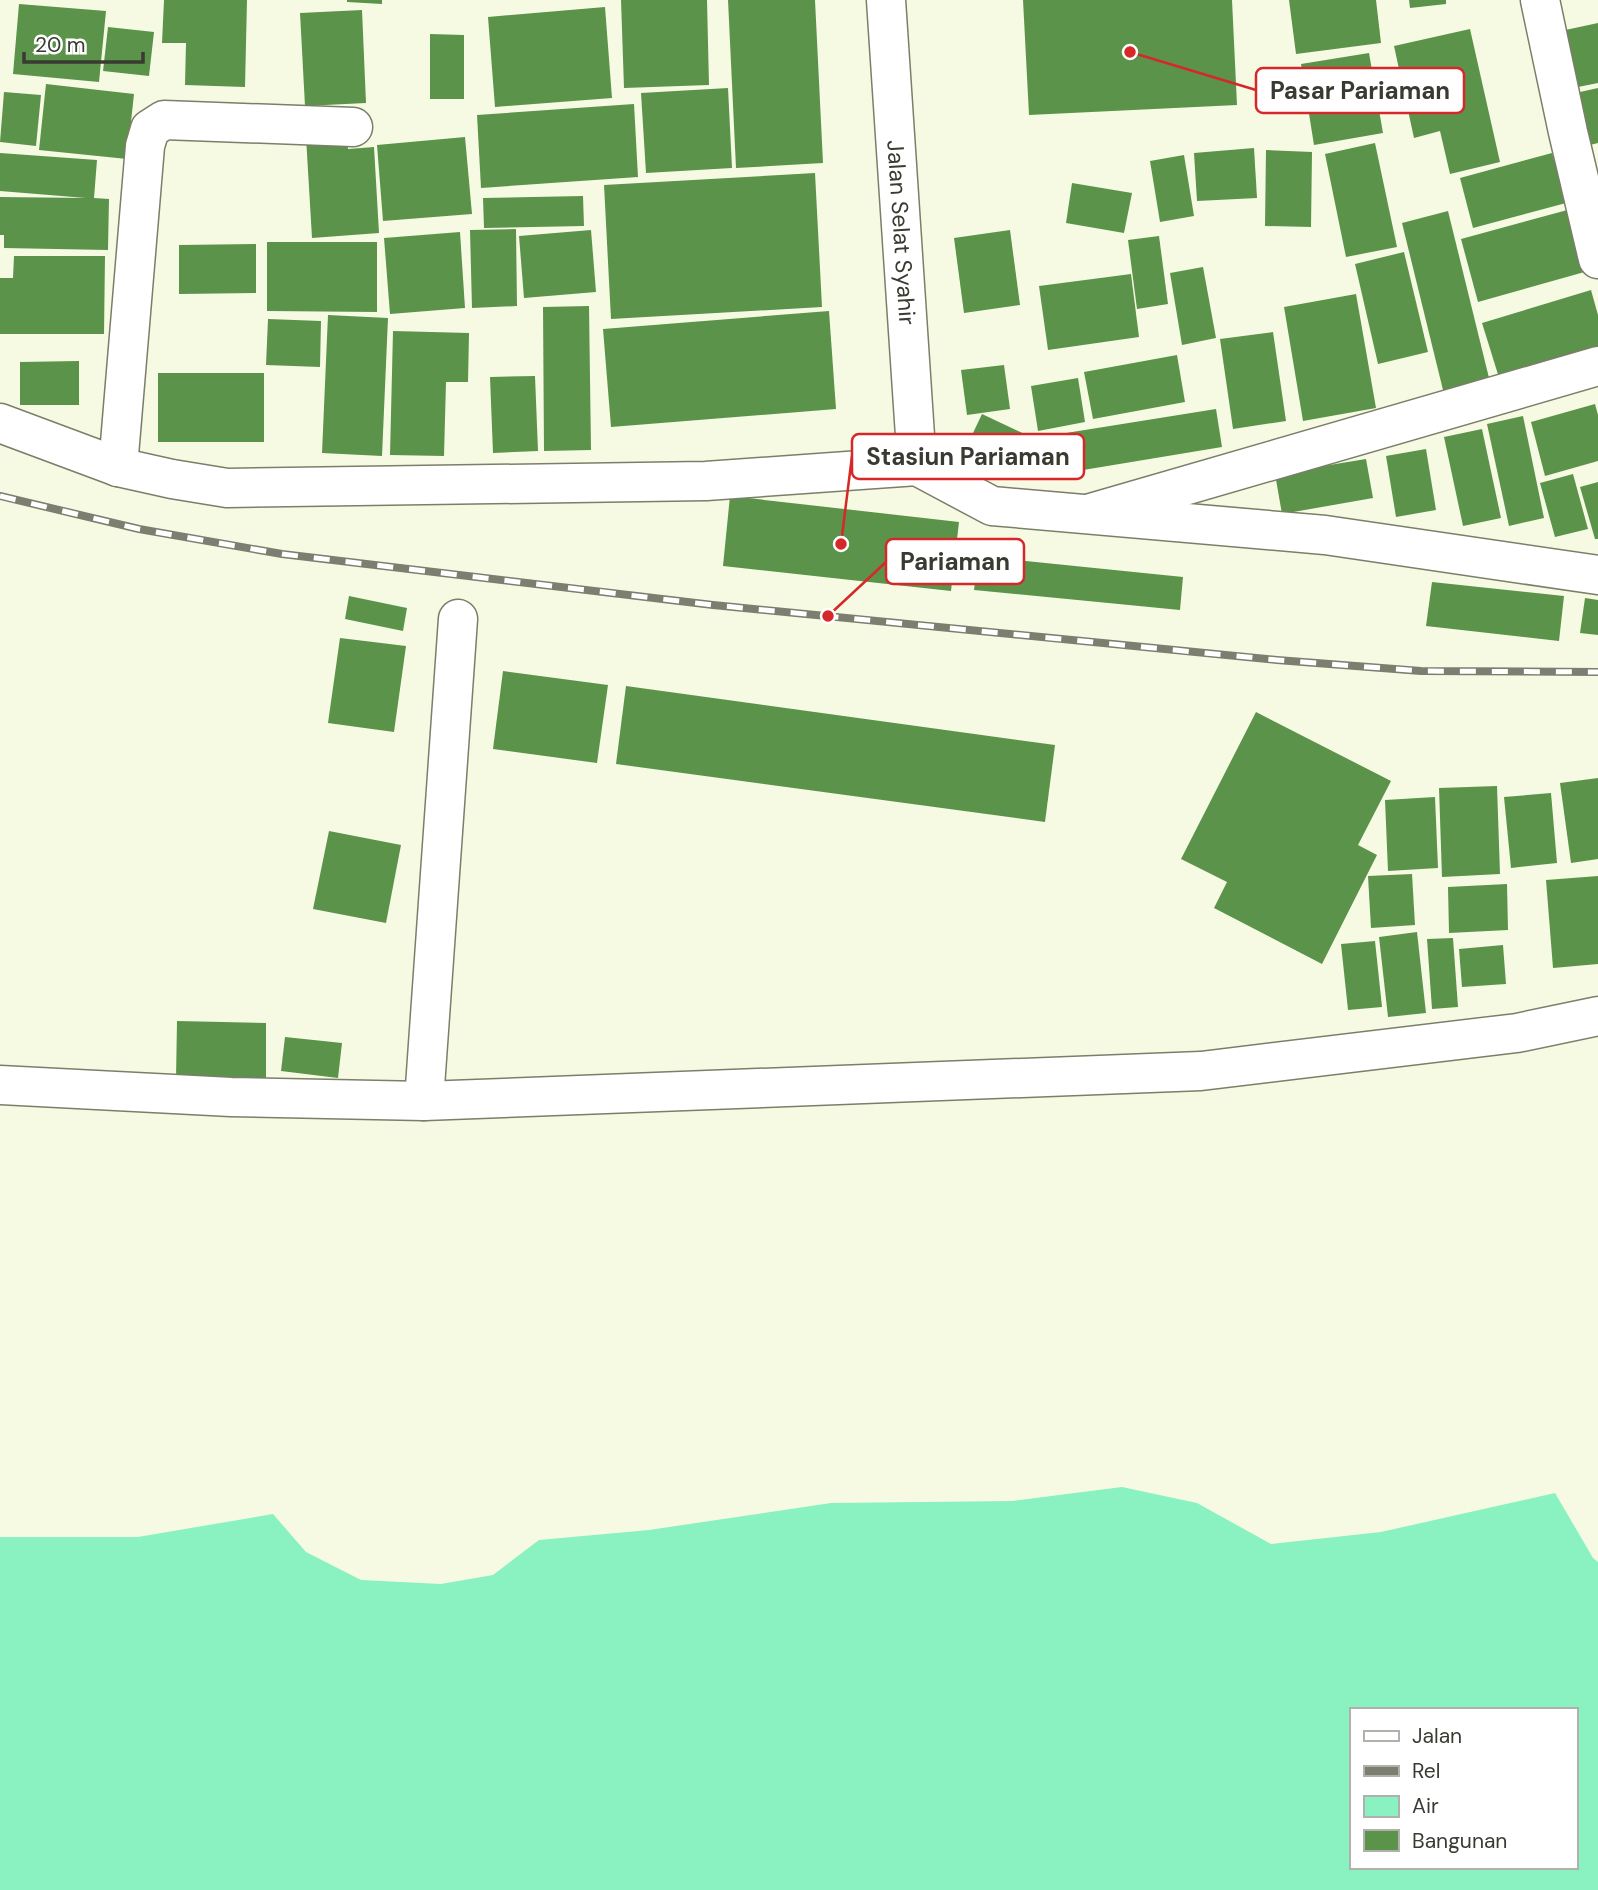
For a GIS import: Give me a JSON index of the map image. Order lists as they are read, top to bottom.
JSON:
{
  "streets": {
    "street": ["Jalan Selat Syahir"]
  },
  "places": ["Pasar Pariaman", "Stasiun Pariaman", "Pariaman"],
  "legend": [
    "Jalan",
    "Rel",
    "Air",
    "Bangunan"
  ],
  "scale_bar": "20 m"
}
